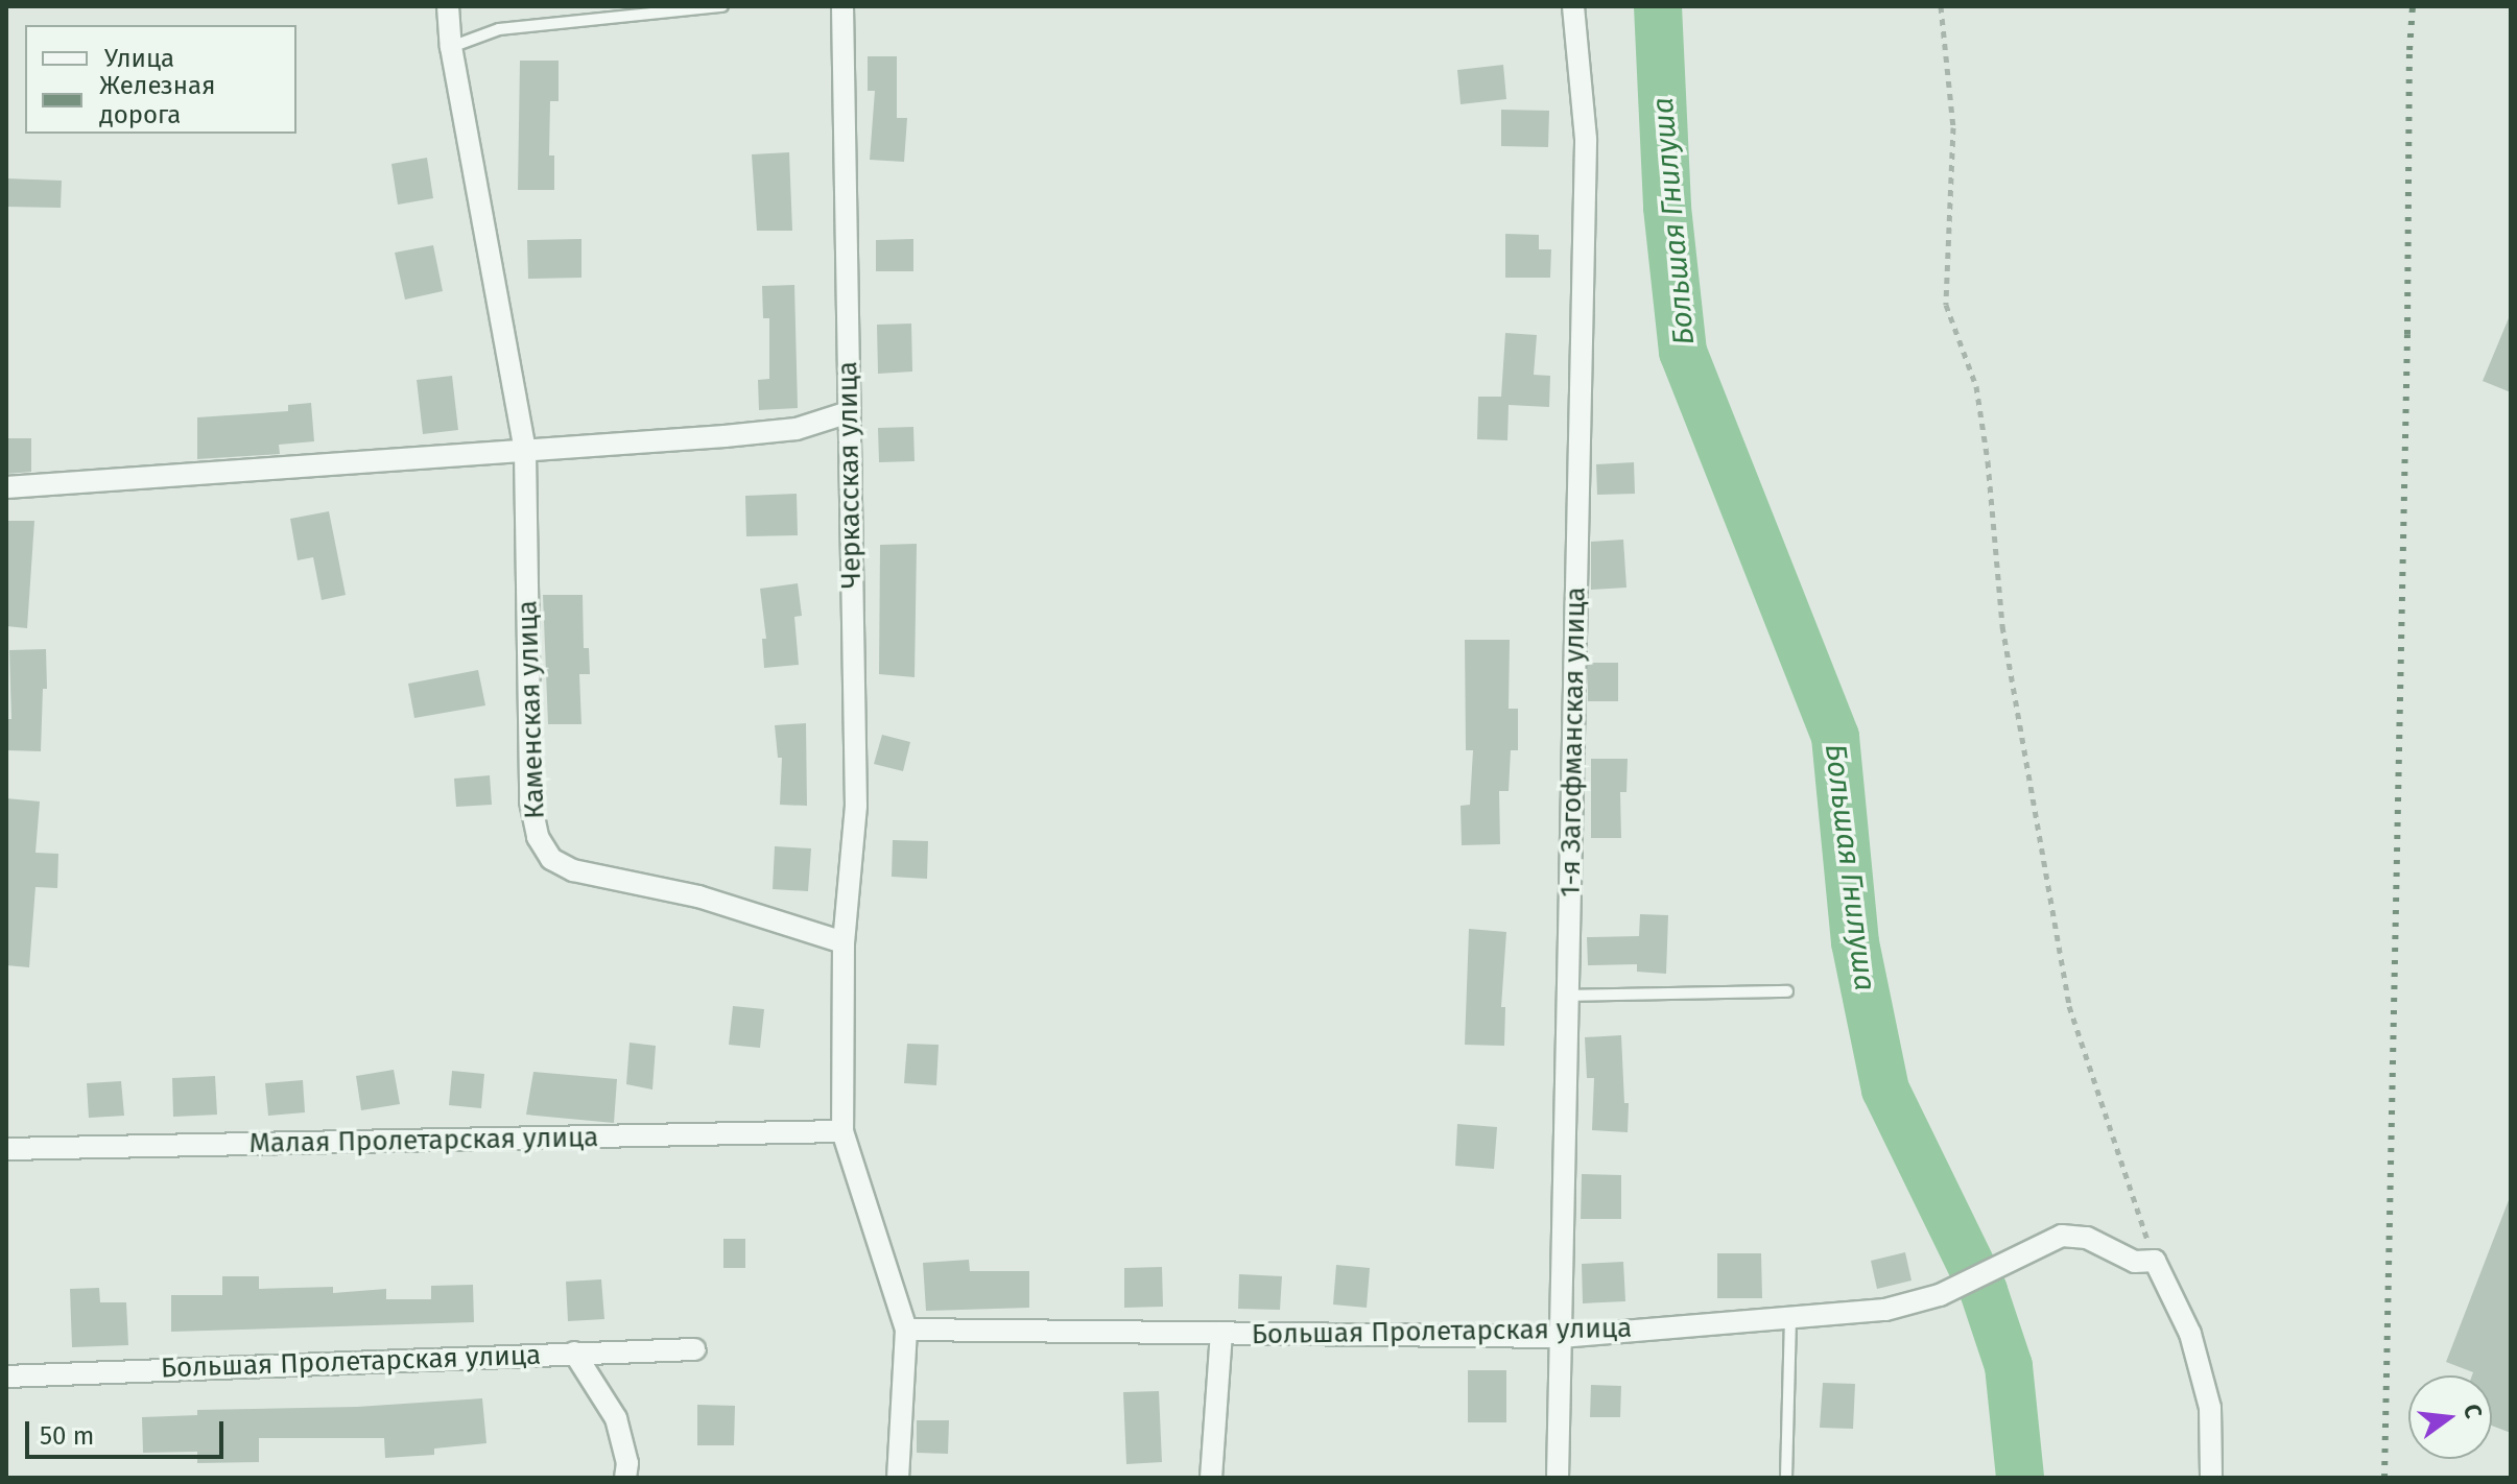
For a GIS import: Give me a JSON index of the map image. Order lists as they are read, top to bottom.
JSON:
{
  "streets": {
    "street": [
      "Черкасская улица",
      "Каменская улица",
      "1-я Загофманская улица",
      "Малая Пролетарская улица",
      "Большая Пролетарская улица"
    ]
  },
  "crossings": [
    ["Черкасская улица", "Каменская улица"],
    ["Черкасская улица", "Малая Пролетарская улица"],
    ["Черкасская улица", "Большая Пролетарская улица"],
    ["1-я Загофманская улица", "Большая Пролетарская улица"]
  ],
  "water": ["Большая Гнилуша"],
  "legend": ["Улица", "Железная дорога"],
  "scale_bar": "50 m",
  "north": "right"
}
